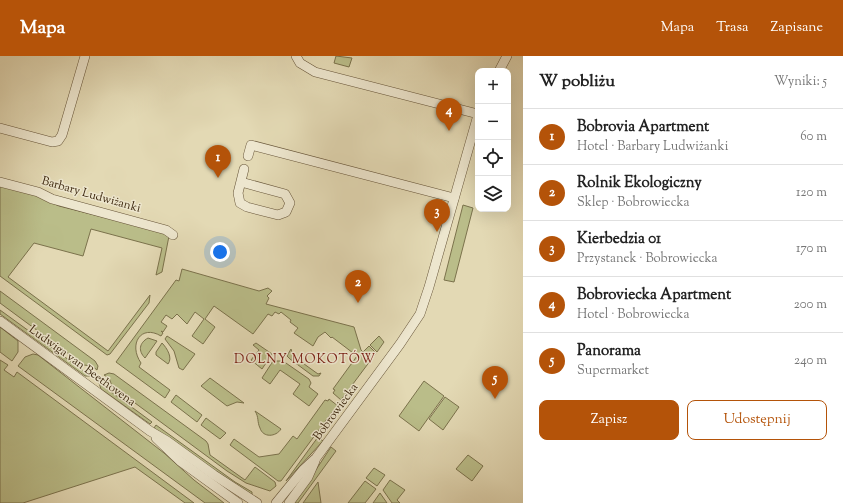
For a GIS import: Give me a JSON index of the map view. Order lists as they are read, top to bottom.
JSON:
{
  "streets": {
    "street": ["Barbary Ludwiżanki", "Ludwiga van Beethovena", "Bobrowiecka"]
  },
  "districts": ["DOLNY MOKOTÓW"],
  "page": {
    "header": "Mapa",
    "nav": ["Mapa", "Trasa", "Zapisane"],
    "heading": ["W pobliżu", "Wyniki: 5"],
    "map_buttons": ["+", "−"],
    "pins": [
      "4",
      "1",
      "3",
      "2",
      "5"
    ],
    "list": [
      {
        "mark": "1",
        "name": "Bobrovia Apartment",
        "note": "Hotel · Barbary Ludwiżanki",
        "value": "60 m"
      },
      {
        "mark": "2",
        "name": "Rolnik Ekologiczny",
        "note": "Sklep · Bobrowiecka",
        "value": "120 m"
      },
      {
        "mark": "3",
        "name": "Kierbedzia 01",
        "note": "Przystanek · Bobrowiecka",
        "value": "170 m"
      },
      {
        "mark": "4",
        "name": "Bobroviecka Apartment",
        "note": "Hotel · Bobrowiecka",
        "value": "200 m"
      },
      {
        "mark": "5",
        "name": "Panorama",
        "note": "Supermarket",
        "value": "240 m"
      }
    ],
    "buttons": ["Zapisz", "Udostępnij"]
  }
}
